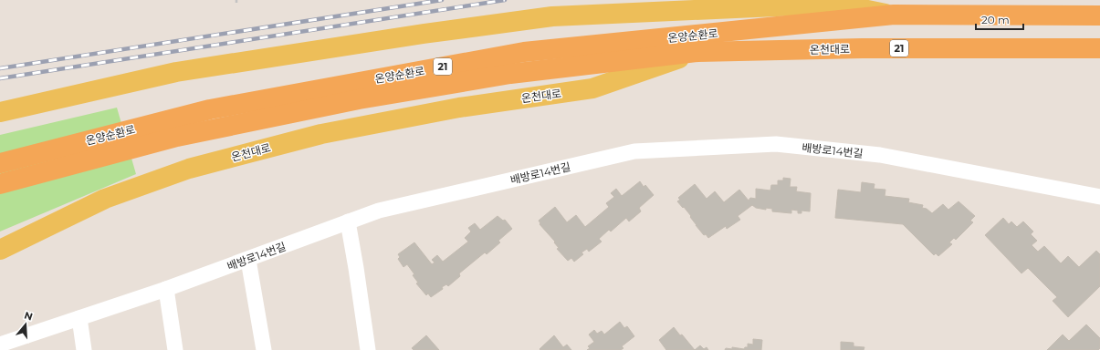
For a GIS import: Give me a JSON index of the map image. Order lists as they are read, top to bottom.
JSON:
{
  "streets": {
    "highway": ["온양순환로", "21", "온천대로"],
    "street": ["배방로14번길"]
  },
  "crossings": [
    ["온양순환로", "21"],
    ["온양순환로", "온천대로"]
  ],
  "scale_bar": "20 m",
  "north": "top"
}
